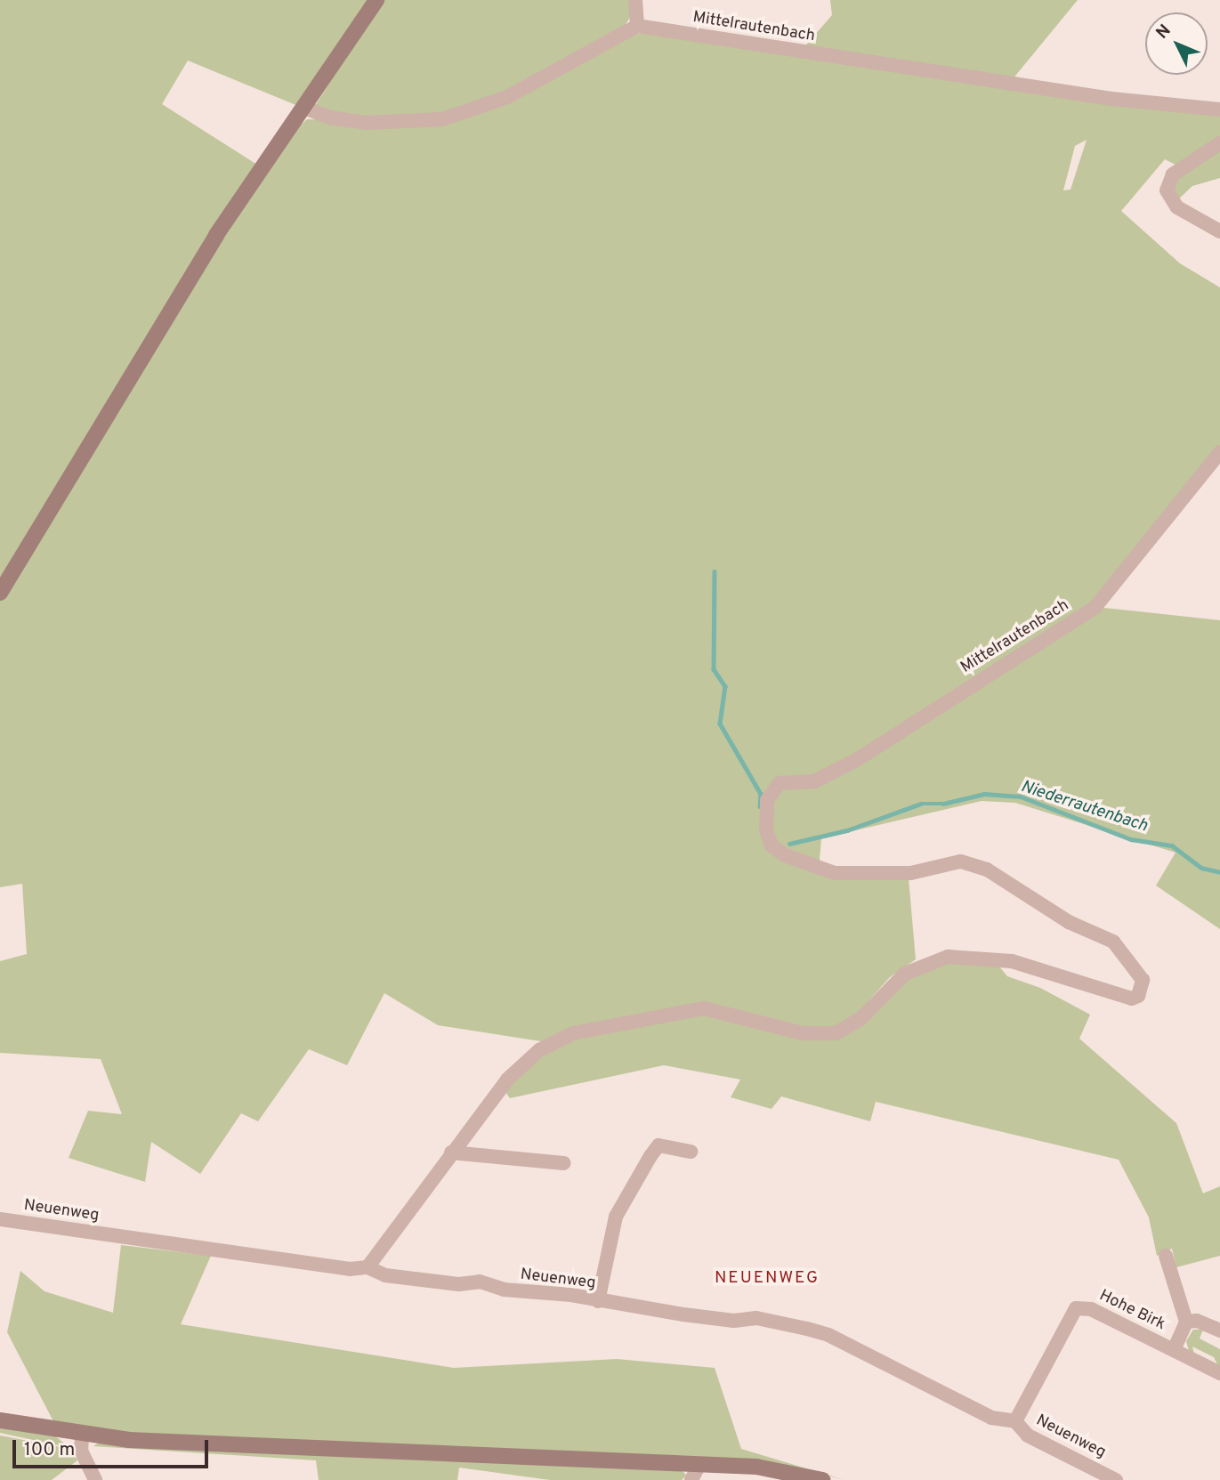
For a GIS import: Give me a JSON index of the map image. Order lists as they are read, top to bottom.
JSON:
{
  "streets": {
    "street": ["Mittelrautenbach", "Neuenweg", "Hohe Birk"]
  },
  "crossings": [
    ["Neuenweg", "Hohe Birk"]
  ],
  "districts": ["NEUENWEG"],
  "water": ["Niederrautenbach"],
  "scale_bar": "100 m",
  "north": "top left"
}
